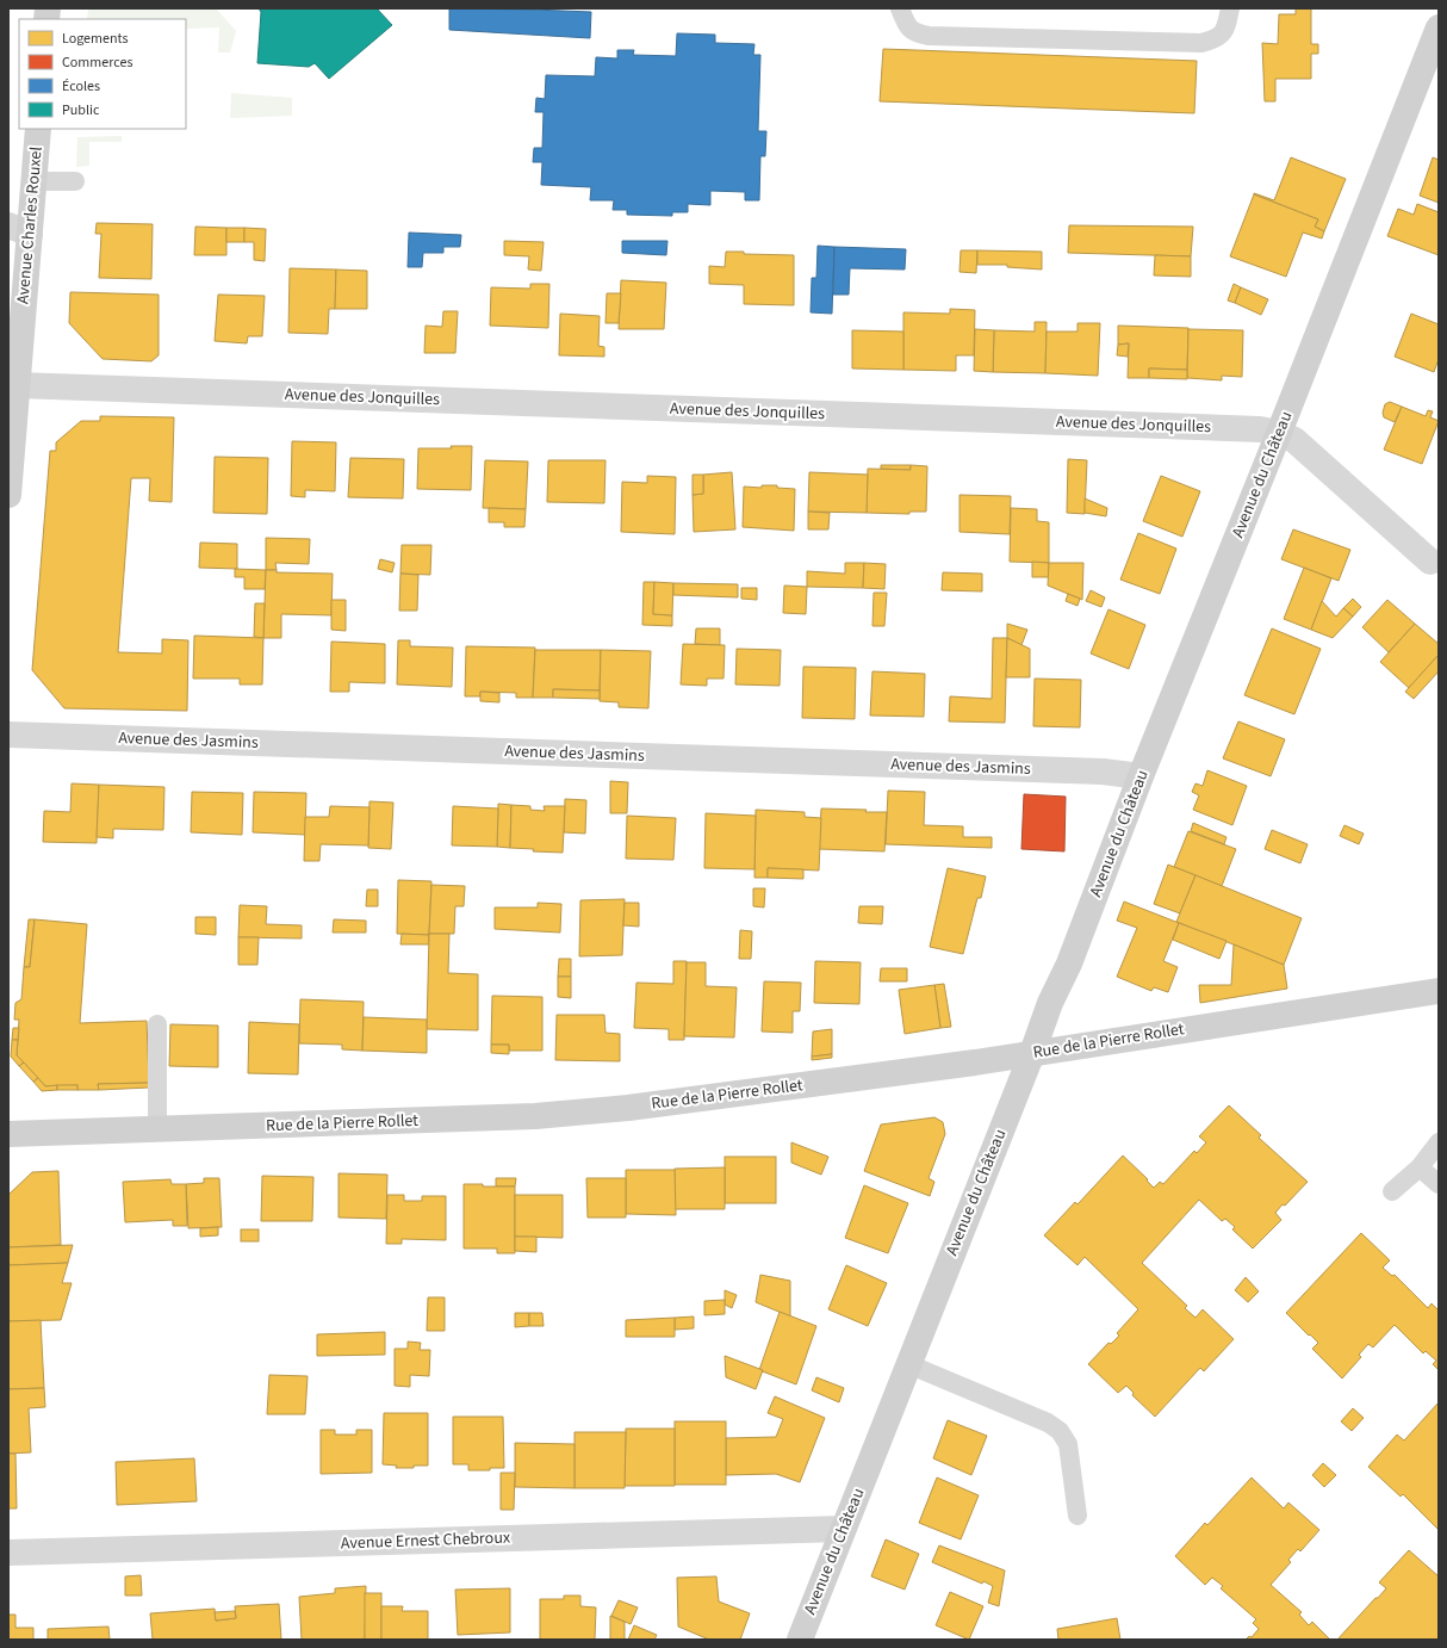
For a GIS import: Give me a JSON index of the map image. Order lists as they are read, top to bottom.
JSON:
{
  "streets": {
    "street": [
      "Avenue Charles Rouxel",
      "Avenue des Jonquilles",
      "Avenue du Château",
      "Avenue des Jasmins",
      "Rue de la Pierre Rollet",
      "Avenue Ernest Chebroux"
    ]
  },
  "crossings": [
    ["Avenue Charles Rouxel", "Avenue des Jonquilles"],
    ["Avenue des Jonquilles", "Avenue du Château"],
    ["Avenue du Château", "Avenue des Jasmins"],
    ["Avenue du Château", "Rue de la Pierre Rollet"],
    ["Avenue du Château", "Avenue Ernest Chebroux"]
  ],
  "legend": [
    "Logements",
    "Commerces",
    "Écoles",
    "Public"
  ]
}
